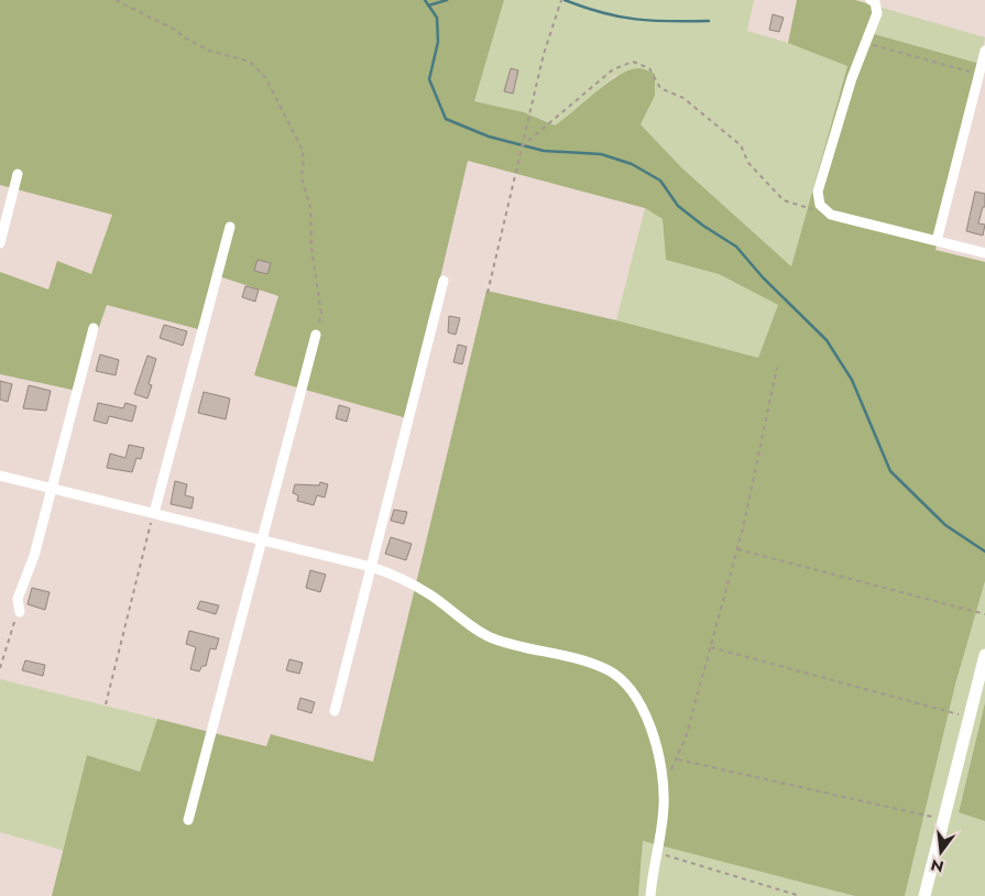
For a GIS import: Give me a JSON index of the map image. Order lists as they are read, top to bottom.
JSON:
{
  "north": "bottom"
}
